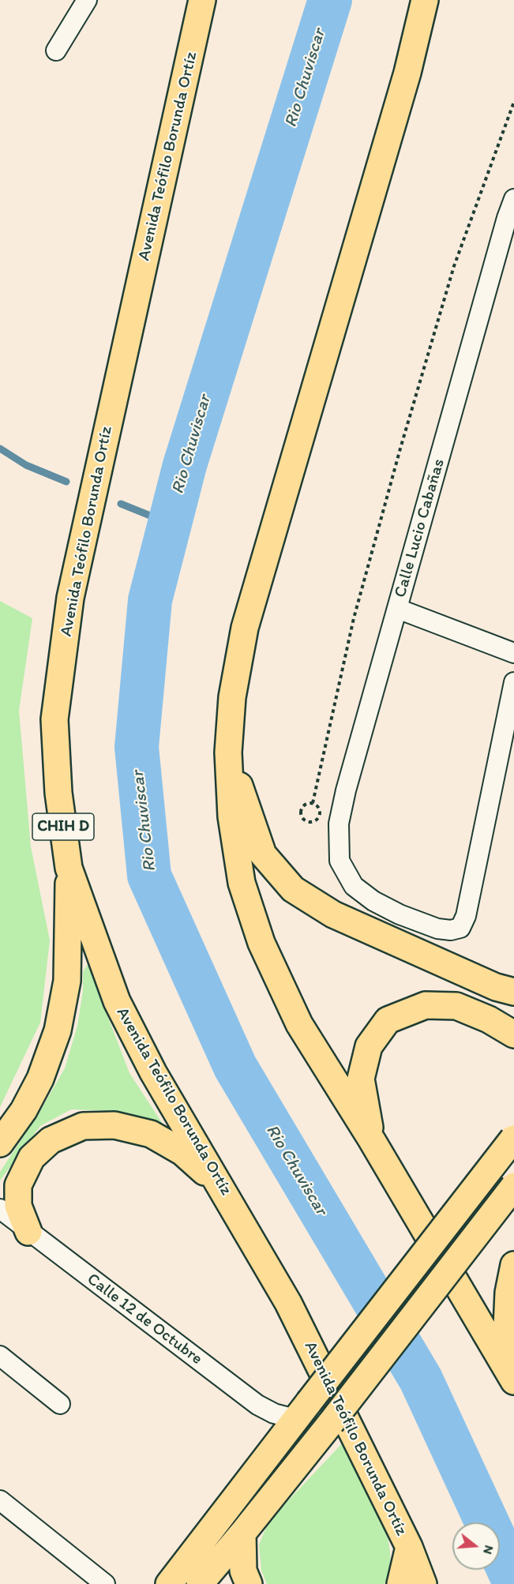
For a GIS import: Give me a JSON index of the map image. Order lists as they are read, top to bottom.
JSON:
{
  "streets": {
    "main road": ["Avenida Teófilo Borunda Ortíz", "CHIH D"],
    "street": ["Calle Lucio Cabañas", "Calle 12 de Octubre"]
  },
  "water": ["Rio Chuviscar"],
  "north": "right"
}
